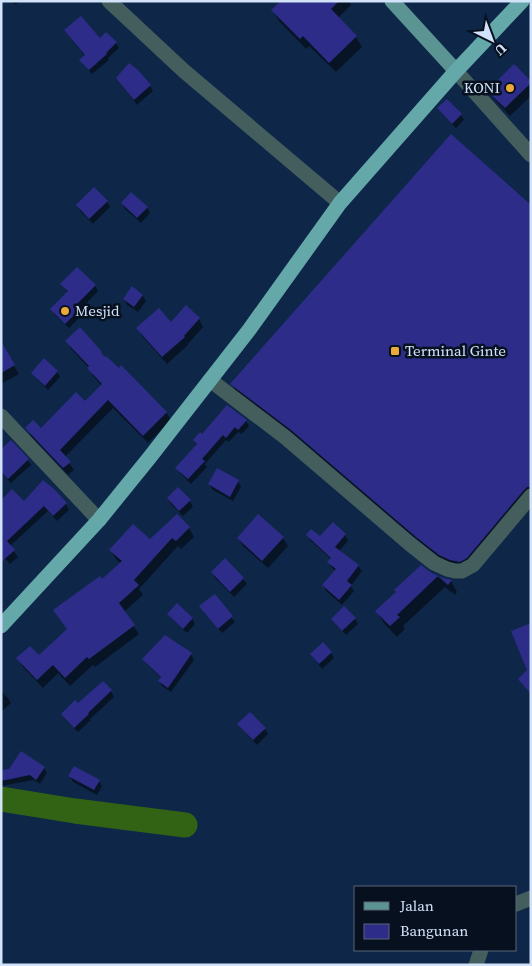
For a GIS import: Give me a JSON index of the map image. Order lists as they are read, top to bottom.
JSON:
{
  "places": {
    "other": ["KONI", "Mesjid"],
    "transit": ["Terminal Ginte"]
  },
  "legend": ["Jalan", "Bangunan"],
  "north": "bottom right"
}
